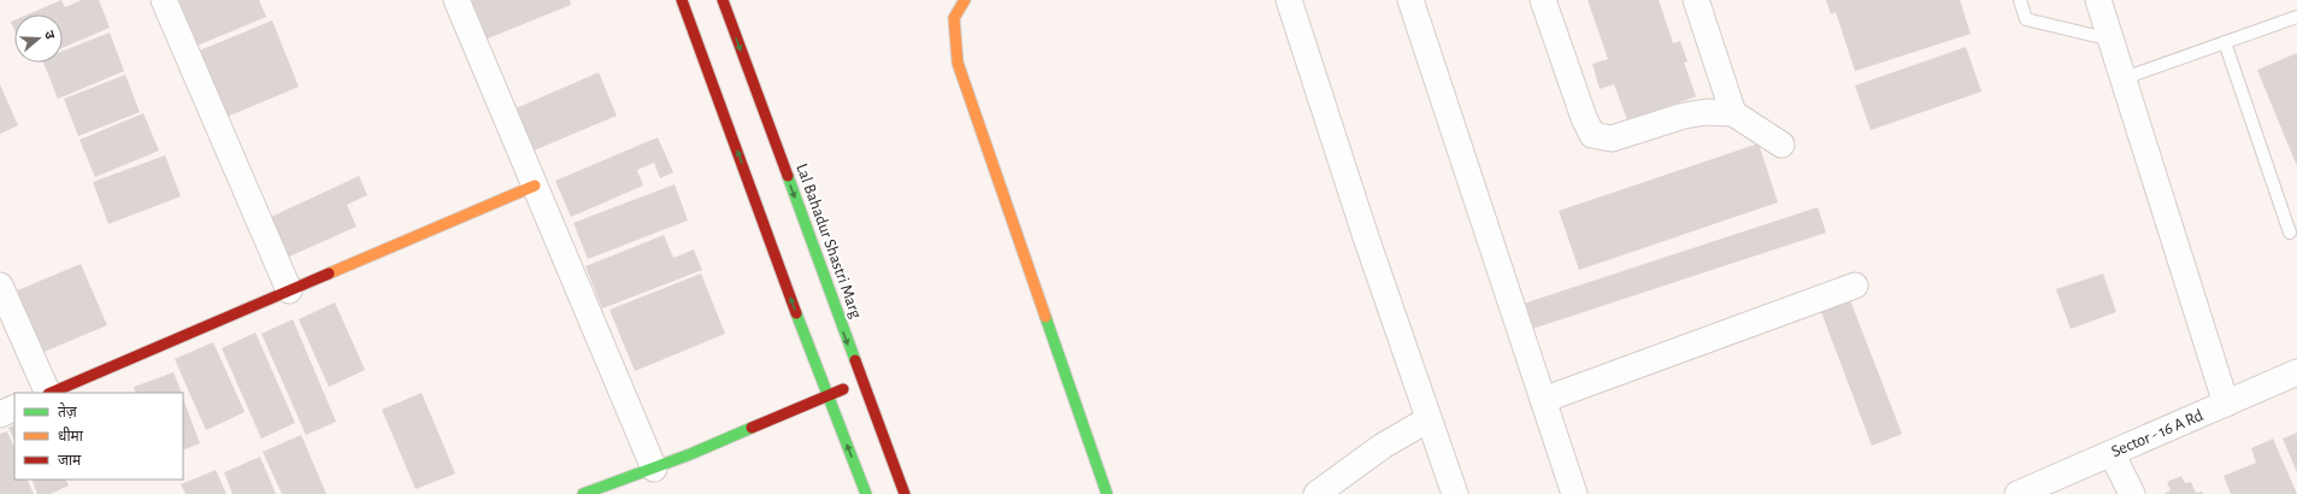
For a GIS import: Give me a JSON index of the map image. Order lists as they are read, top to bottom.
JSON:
{
  "streets": {
    "street": ["Lal Bahadur Shastri Marg", "Sector - 16 A Rd"]
  },
  "legend": ["तेज़", "धीमा", "जाम"],
  "north": "right"
}
